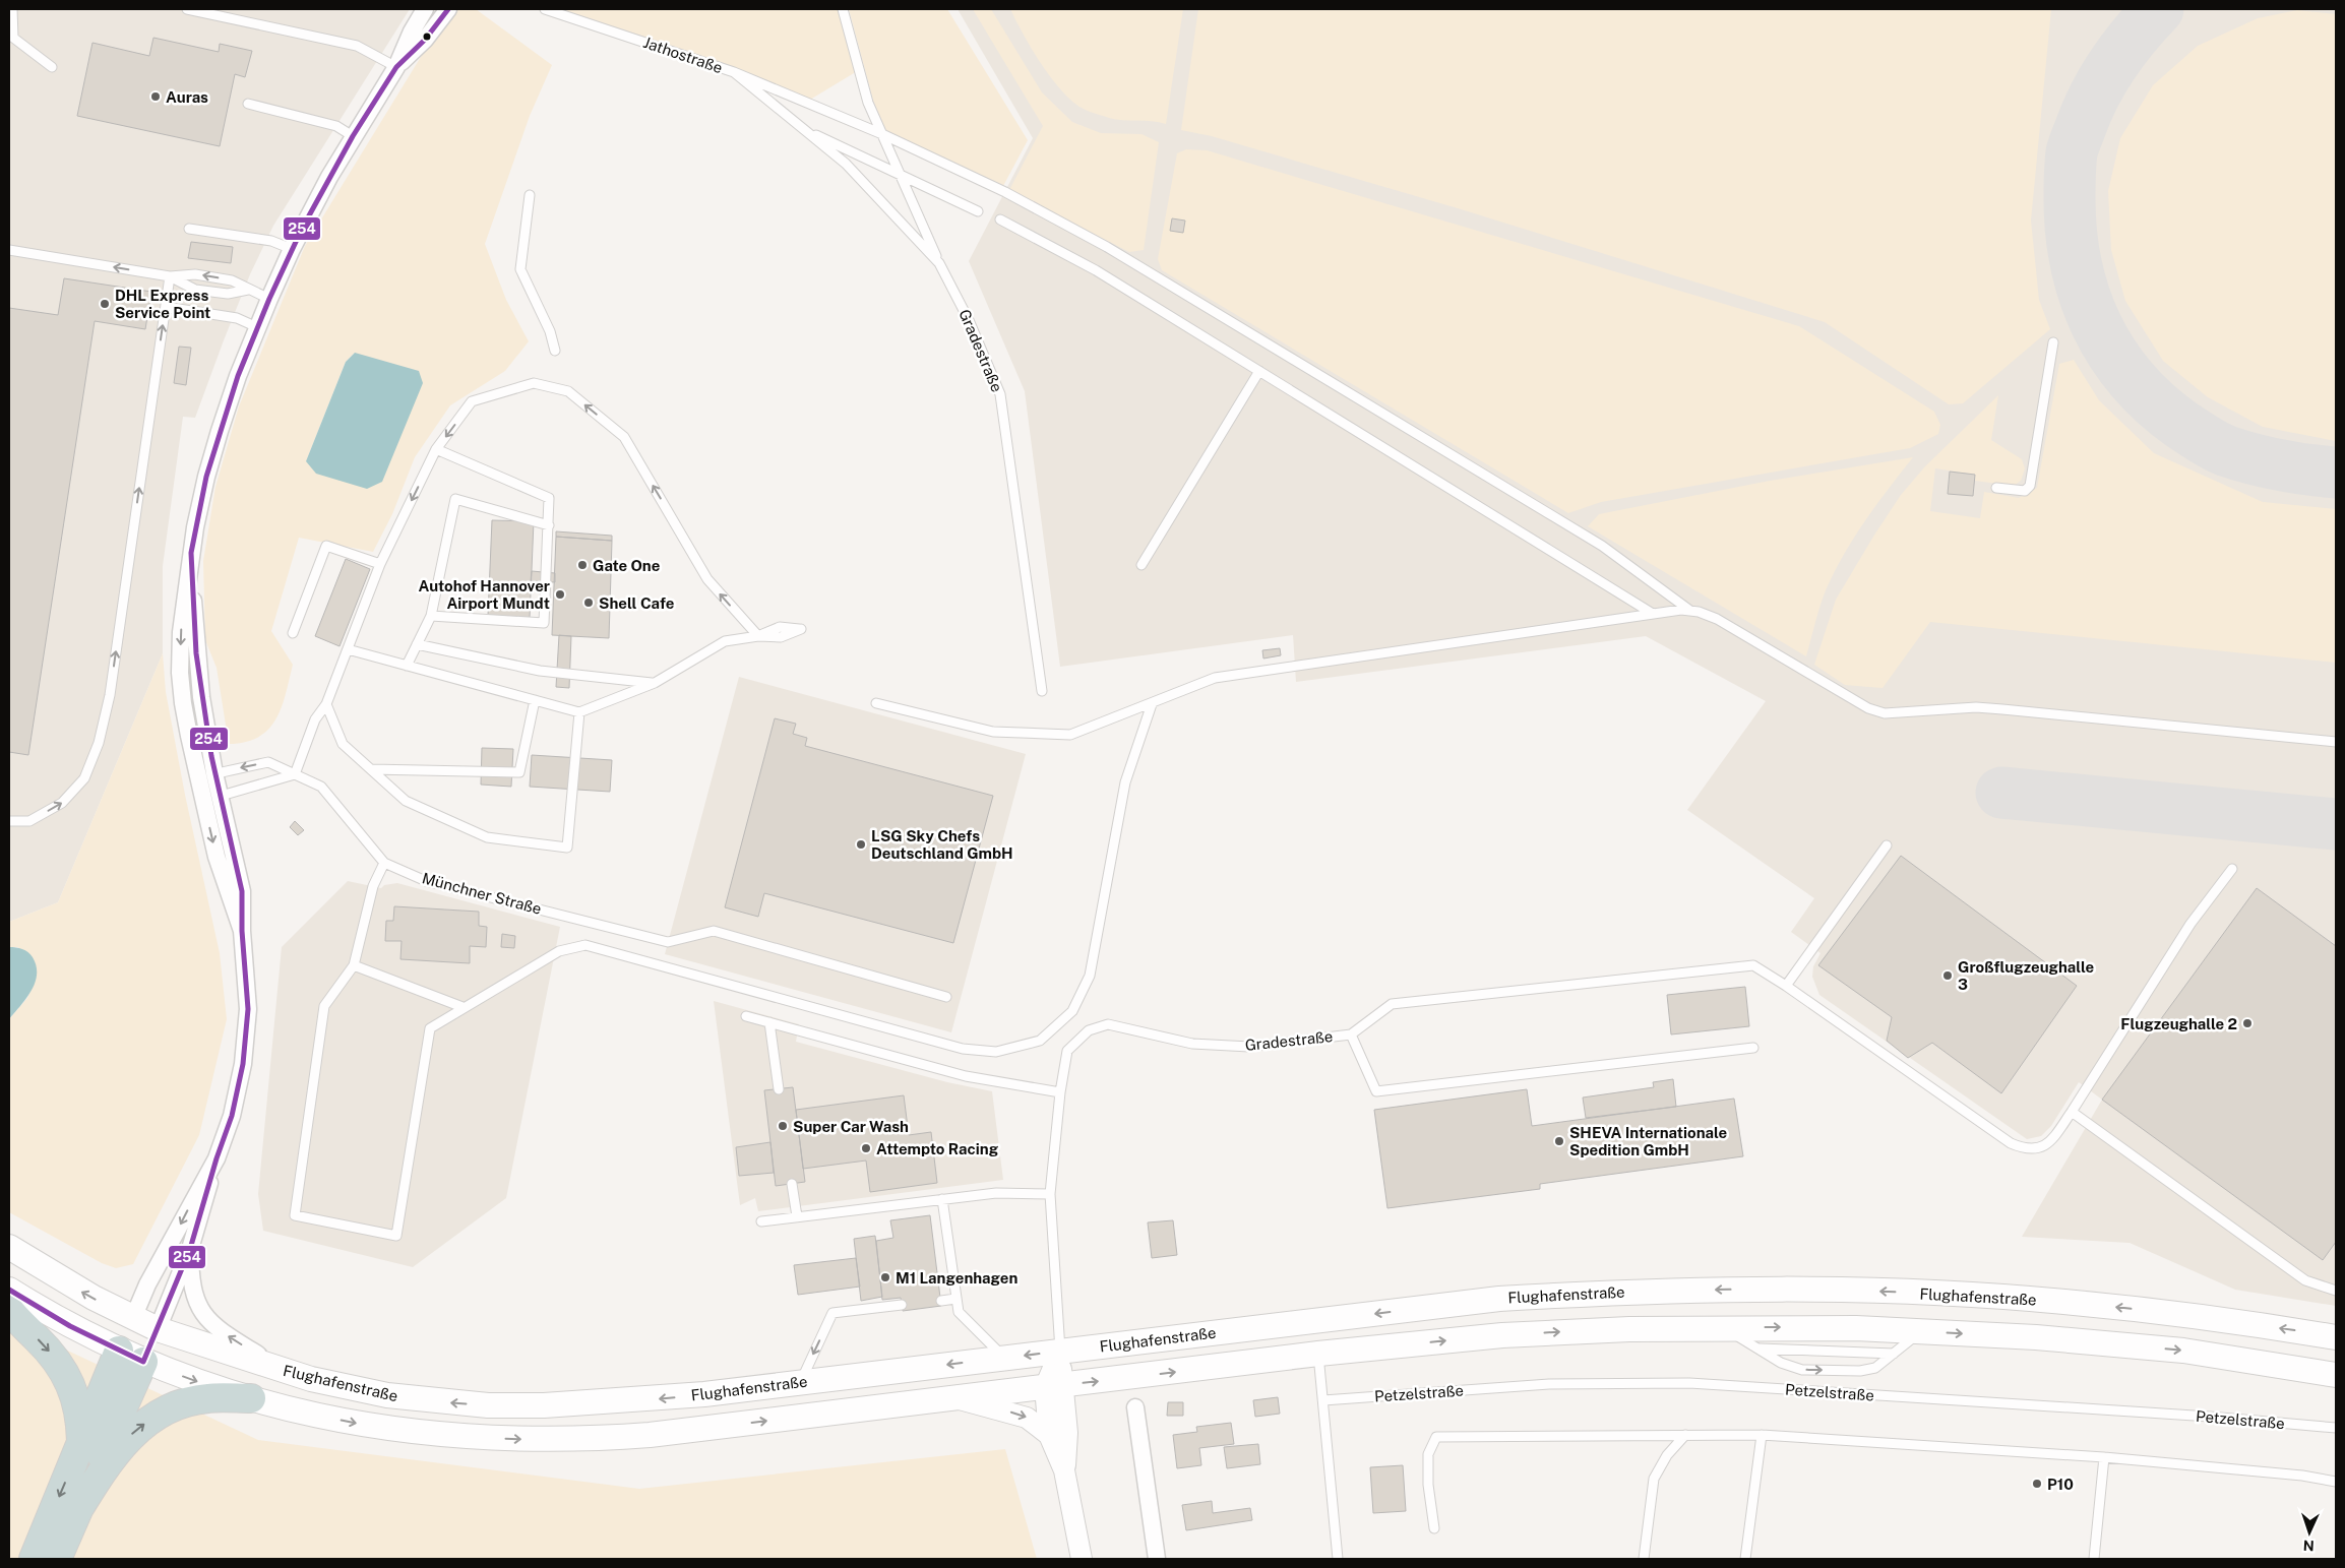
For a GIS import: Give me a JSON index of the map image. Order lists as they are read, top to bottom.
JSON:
{
  "streets": {
    "main road": ["Flughafenstraße"],
    "lane": [
      "Jathostraße",
      "Gradestraße",
      "Münchner Straße",
      "Petzelstraße"
    ]
  },
  "crossings": [
    ["Jathostraße", "Gradestraße"],
    ["Gradestraße", "Flughafenstraße"]
  ],
  "places": [
    "Auras",
    "DHL Express Service Point",
    "Gate One",
    "Autohof Hannover Airport Mundt",
    "Shell Cafe",
    "LSG Sky Chefs Deutschland GmbH",
    "Großflugzeughalle 3",
    "Flugzeughalle 2",
    "Super Car Wash",
    "SHEVA Internationale Spedition GmbH",
    "Attempto Racing",
    "M1 Langenhagen",
    "P10"
  ],
  "lines": ["transit line 254"],
  "north": "bottom"
}
